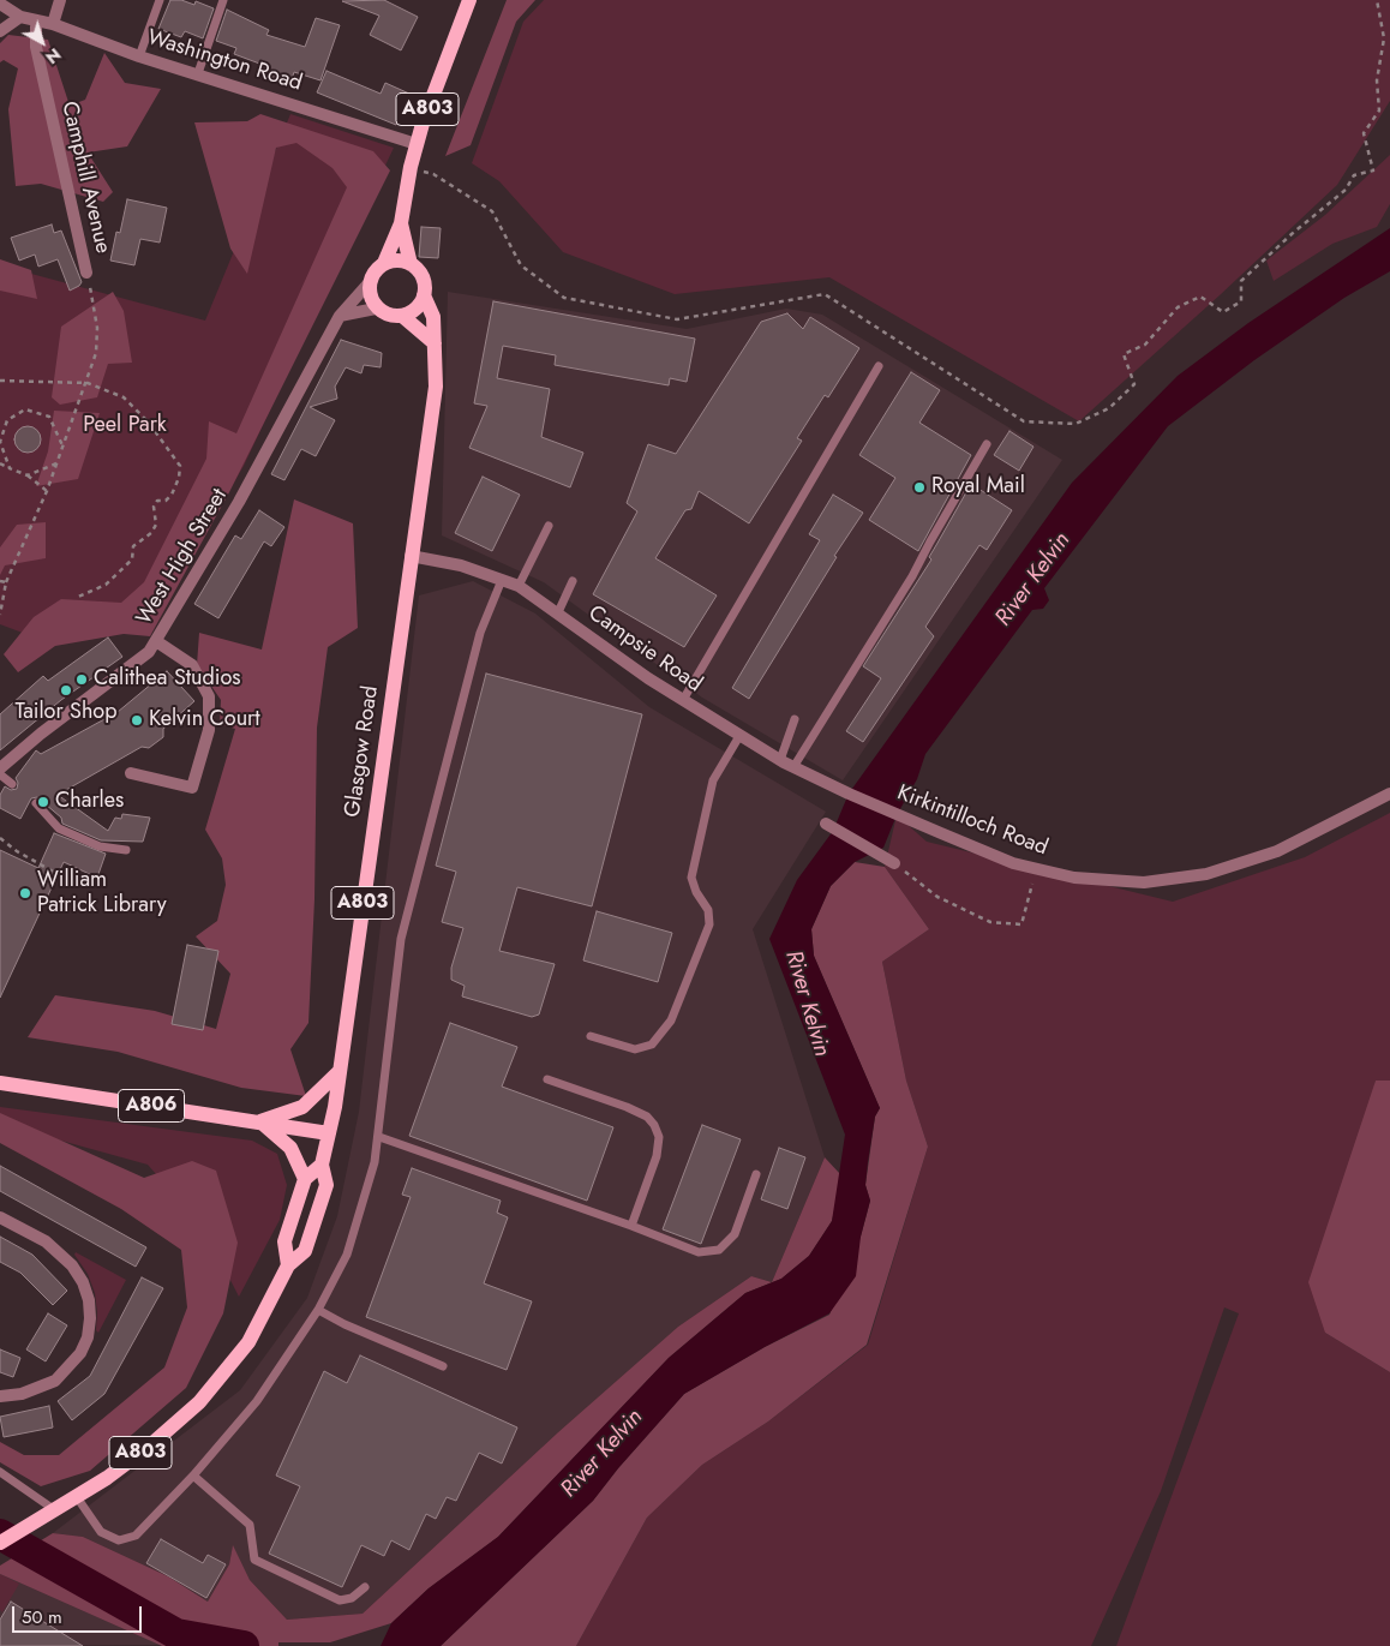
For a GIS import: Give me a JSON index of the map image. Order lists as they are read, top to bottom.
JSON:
{
  "streets": {
    "main road": ["A803", "Glasgow Road", "A806"],
    "street": [
      "Washington Road",
      "Camphill Avenue",
      "West High Street",
      "Campsie Road",
      "Kirkintilloch Road"
    ]
  },
  "crossings": [
    ["Washington Road", "A803"],
    ["Washington Road", "Camphill Avenue"],
    ["A803", "West High Street"],
    ["A803", "Glasgow Road"],
    ["West High Street", "Glasgow Road"],
    ["Campsie Road", "Glasgow Road"],
    ["Campsie Road", "Kirkintilloch Road"],
    ["Glasgow Road", "A806"]
  ],
  "water": ["River Kelvin"],
  "parks": ["Peel Park"],
  "places": [
    "Royal Mail",
    "Calithea Studios",
    "Tailor Shop",
    "Kelvin Court",
    "Charles",
    "William Patrick Library"
  ],
  "scale_bar": "50 m",
  "north": "bottom right"
}
